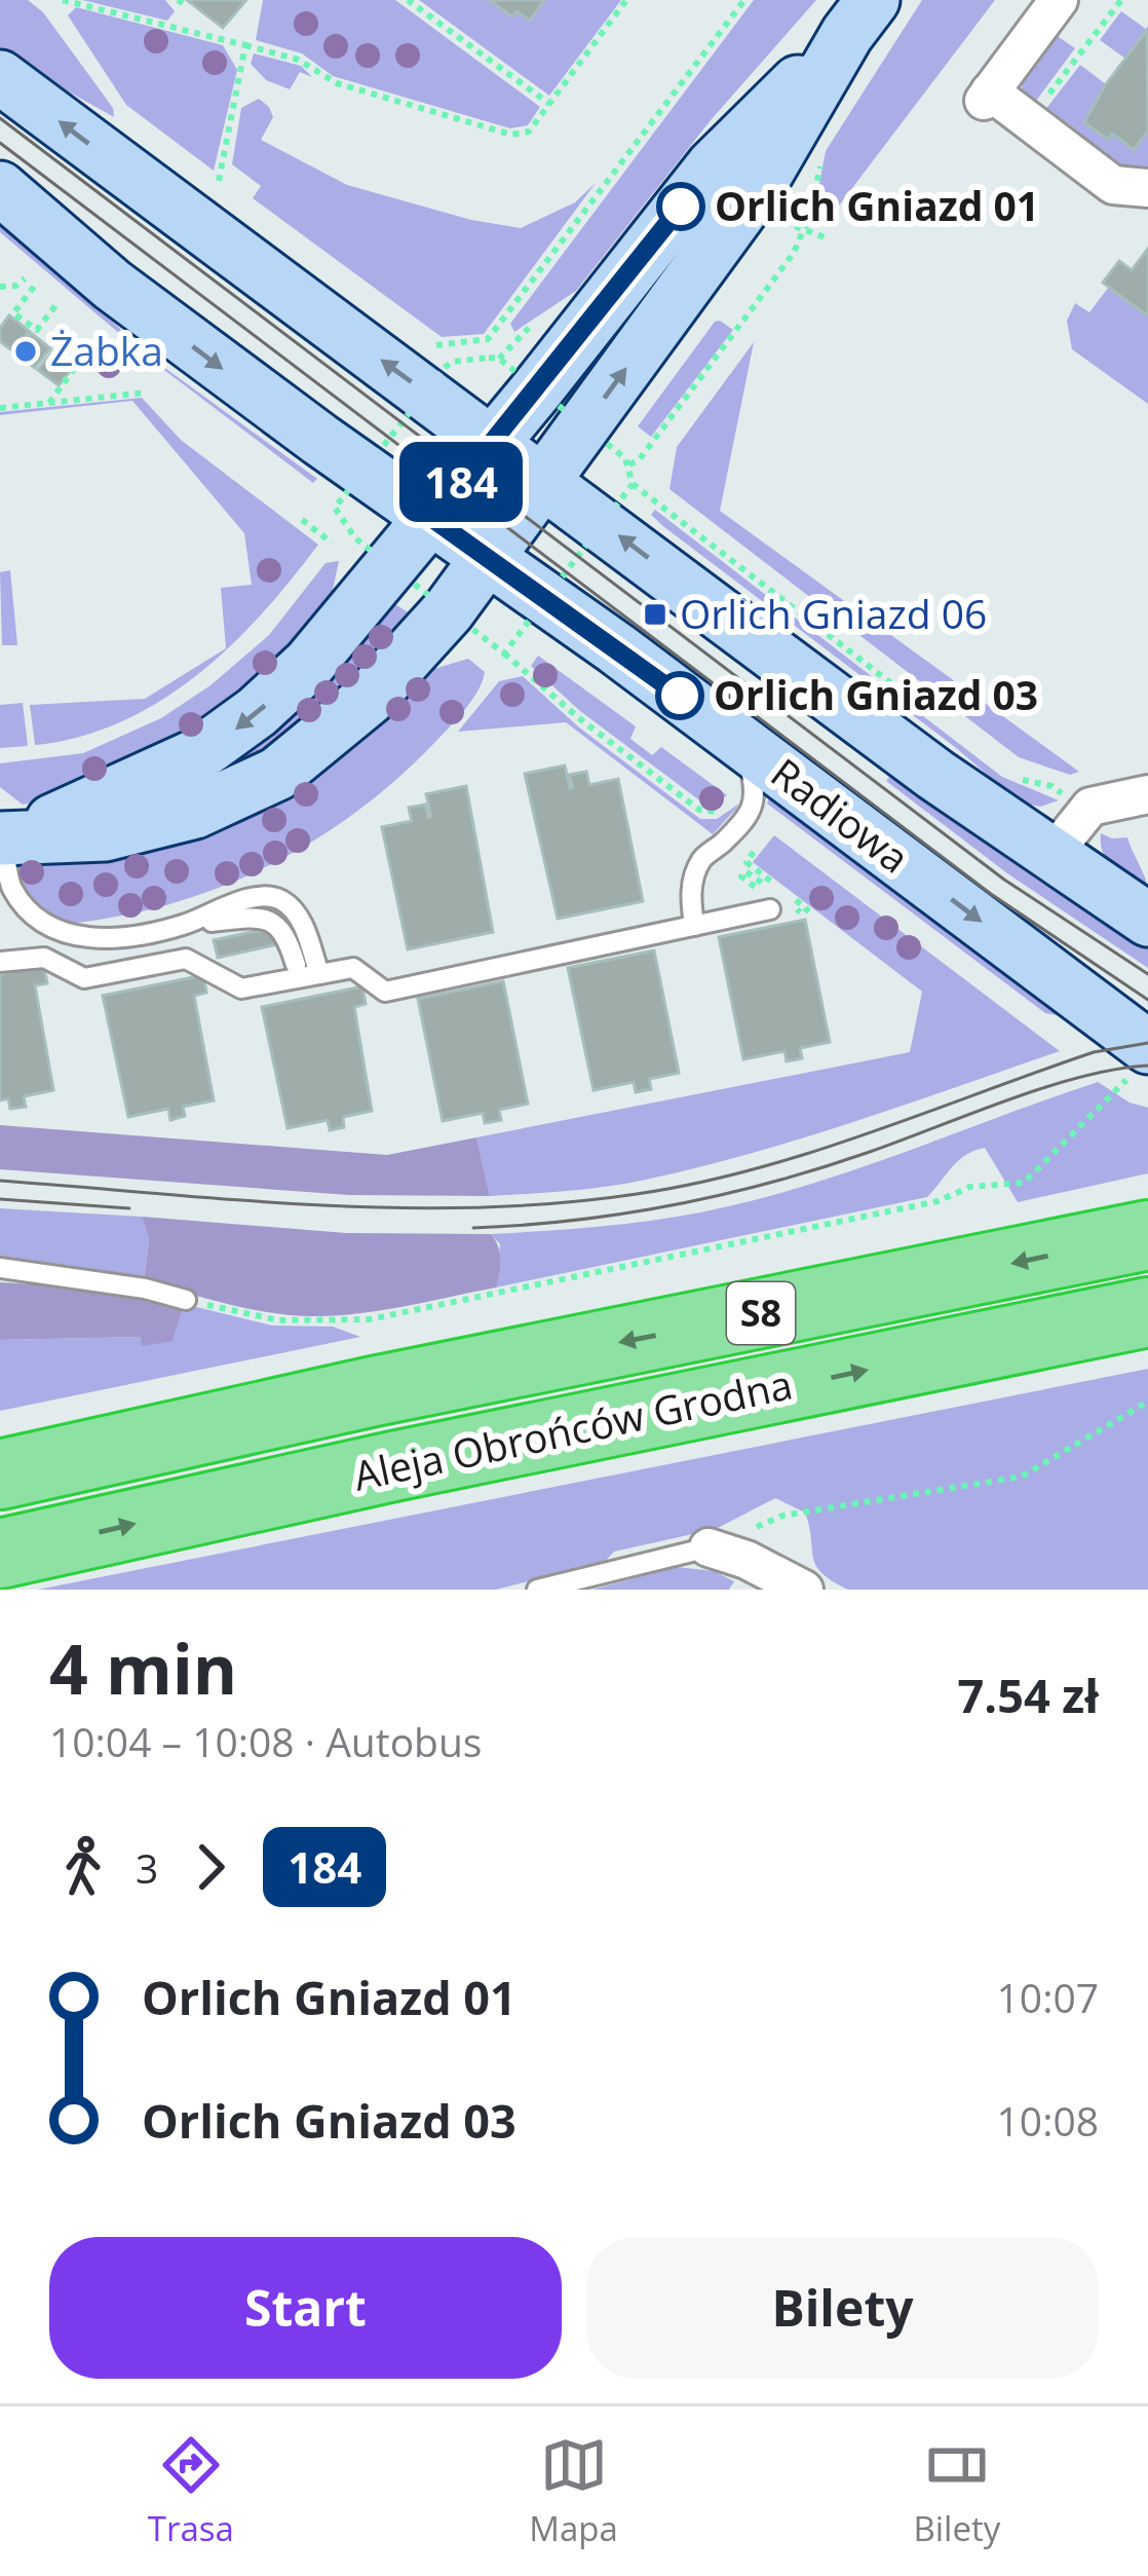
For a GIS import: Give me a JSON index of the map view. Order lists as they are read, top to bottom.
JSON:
{
  "streets": {
    "highway": ["S8", "Aleja Obrońców Grodna"],
    "street": ["Radiowa"]
  },
  "places": {
    "other": ["Orlich Gniazd 01", "Żabka", "Orlich Gniazd 03"],
    "transit": ["Orlich Gniazd 06"]
  },
  "lines": ["bus line 184"],
  "page": {
    "on_map": "184",
    "heading": ["4 min", "10:04 – 10:08 · Autobus", "7.54 zł"],
    "legs": ["3", "184"],
    "list": [
      {
        "name": "Orlich Gniazd 01",
        "value": "10:07"
      },
      {
        "name": "Orlich Gniazd 03",
        "value": "10:08"
      }
    ],
    "buttons": ["Start", "Bilety"],
    "tabs": ["Trasa", "Mapa", "Bilety"]
  }
}
